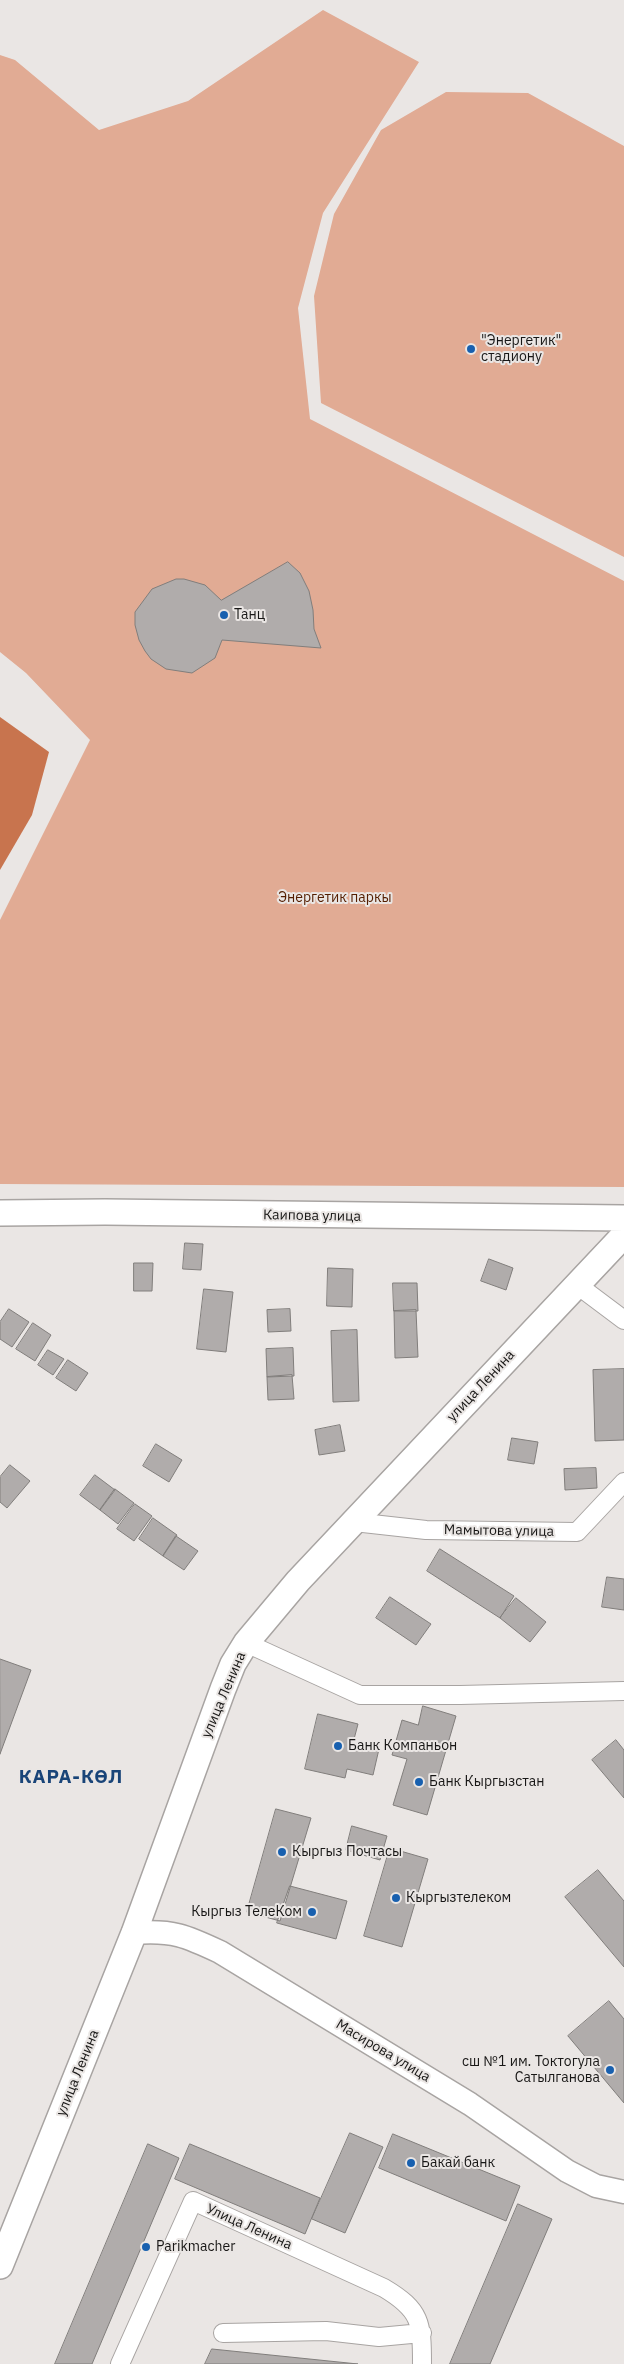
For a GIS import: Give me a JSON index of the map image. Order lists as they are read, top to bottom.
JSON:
{
  "streets": {
    "main road": ["Каипова улица", "улица Ленина"],
    "street": ["Мамытова улица", "Масирова улица", "Улица Ленина"]
  },
  "crossings": [
    ["улица Ленина", "Мамытова улица"],
    ["улица Ленина", "Масирова улица"]
  ],
  "districts": ["КАРА-КӨЛ"],
  "parks": ["Энергетик паркы"],
  "places": [
    "\"Энергетик\" стадиону",
    "Танц",
    "Банк Компаньон",
    "Банк Кыргызстан",
    "Кыргыз Почтасы",
    "Кыргызтелеком",
    "Кыргыз ТелеКом",
    "сш №1 им. Токтогула Сатылганова",
    "Бакай банк",
    "Parikmacher"
  ]
}
